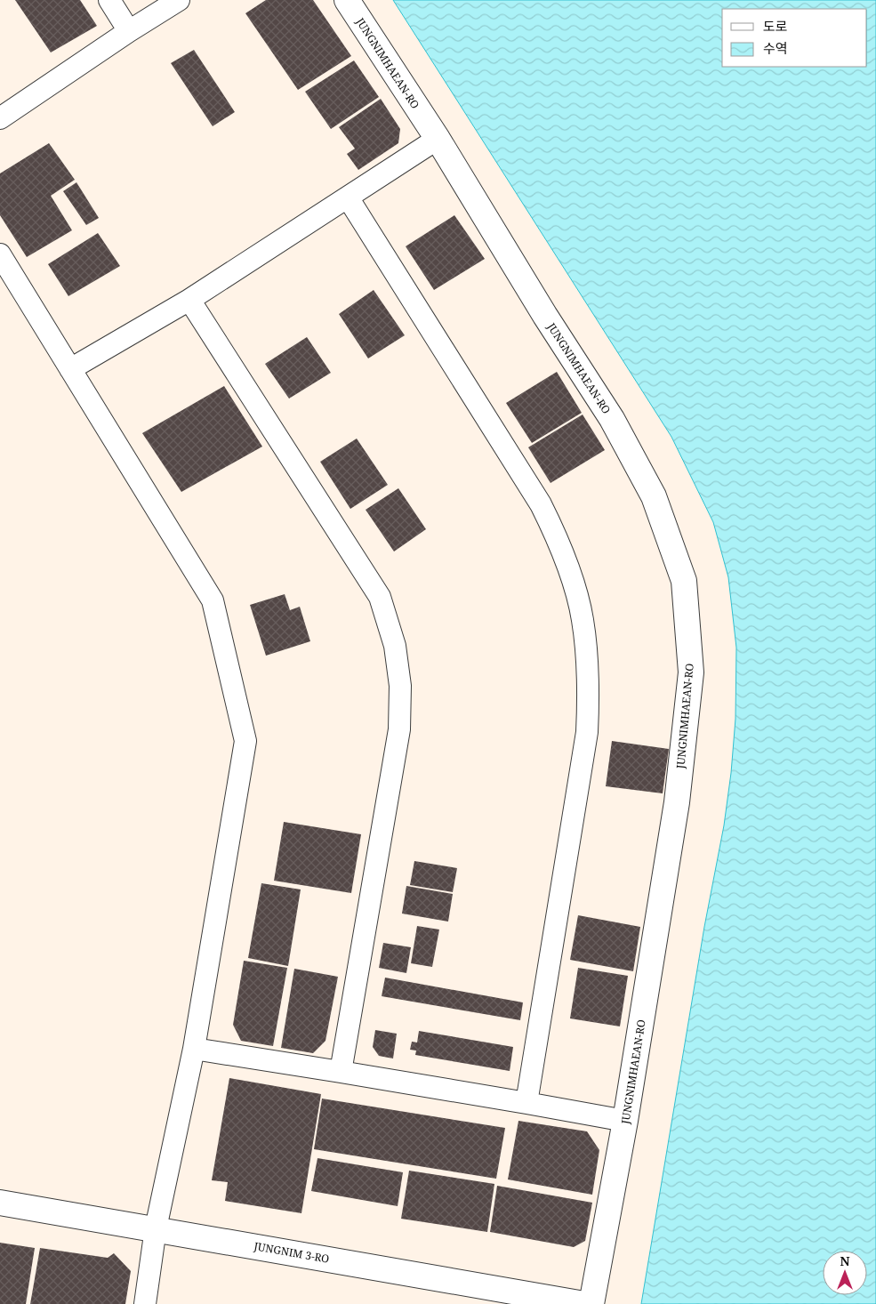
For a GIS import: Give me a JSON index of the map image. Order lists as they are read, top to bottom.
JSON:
{
  "streets": {
    "street": ["JUNGNIMHAEAN-RO", "JUNGNIM 3-RO"]
  },
  "legend": ["도로", "수역"],
  "north": "top"
}
